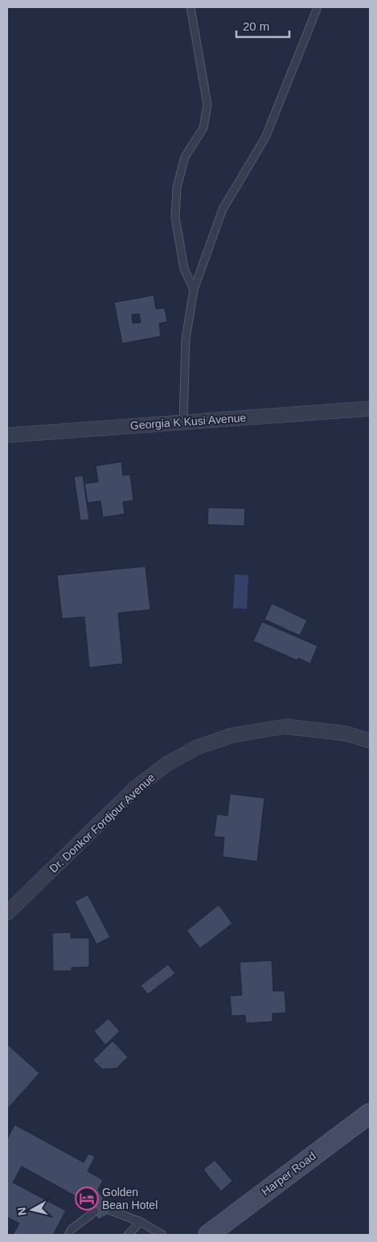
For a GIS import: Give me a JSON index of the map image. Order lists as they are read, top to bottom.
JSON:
{
  "streets": {
    "main road": ["Harper Road"],
    "street": ["Georgia K Kusi Avenue", "Dr. Donkor Fordjour Avenue"]
  },
  "places": {
    "hotel": ["Golden Bean Hotel"]
  },
  "scale_bar": "20 m",
  "north": "left"
}
